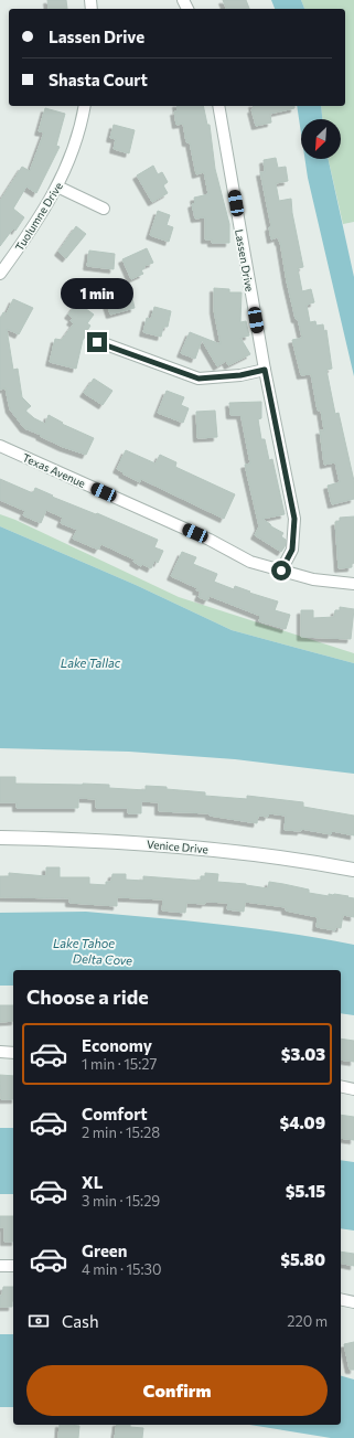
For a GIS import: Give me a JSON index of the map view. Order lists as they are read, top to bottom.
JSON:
{
  "streets": {
    "street": [
      "Tuolumne Drive",
      "Lassen Drive",
      "Texas Avenue",
      "Venice Drive"
    ]
  },
  "crossings": [
    ["Lassen Drive", "Texas Avenue"]
  ],
  "water": ["Lake Tallac", "Lake Tahoe", "Delta Cove"],
  "north": "bottom left",
  "page": {
    "banner": ["Lassen Drive", "Shasta Court"],
    "bubble": "1 min",
    "heading": "Choose a ride",
    "list": [
      {
        "name": "Economy",
        "note": "1 min · 15:27",
        "value": "$3.03"
      },
      {
        "name": "Comfort",
        "note": "2 min · 15:28",
        "value": "$4.09"
      },
      {
        "name": "XL",
        "note": "3 min · 15:29",
        "value": "$5.15"
      },
      {
        "name": "Green",
        "note": "4 min · 15:30",
        "value": "$5.80"
      }
    ],
    "pay": ["Cash", "220 m"],
    "buttons": "Confirm"
  }
}
